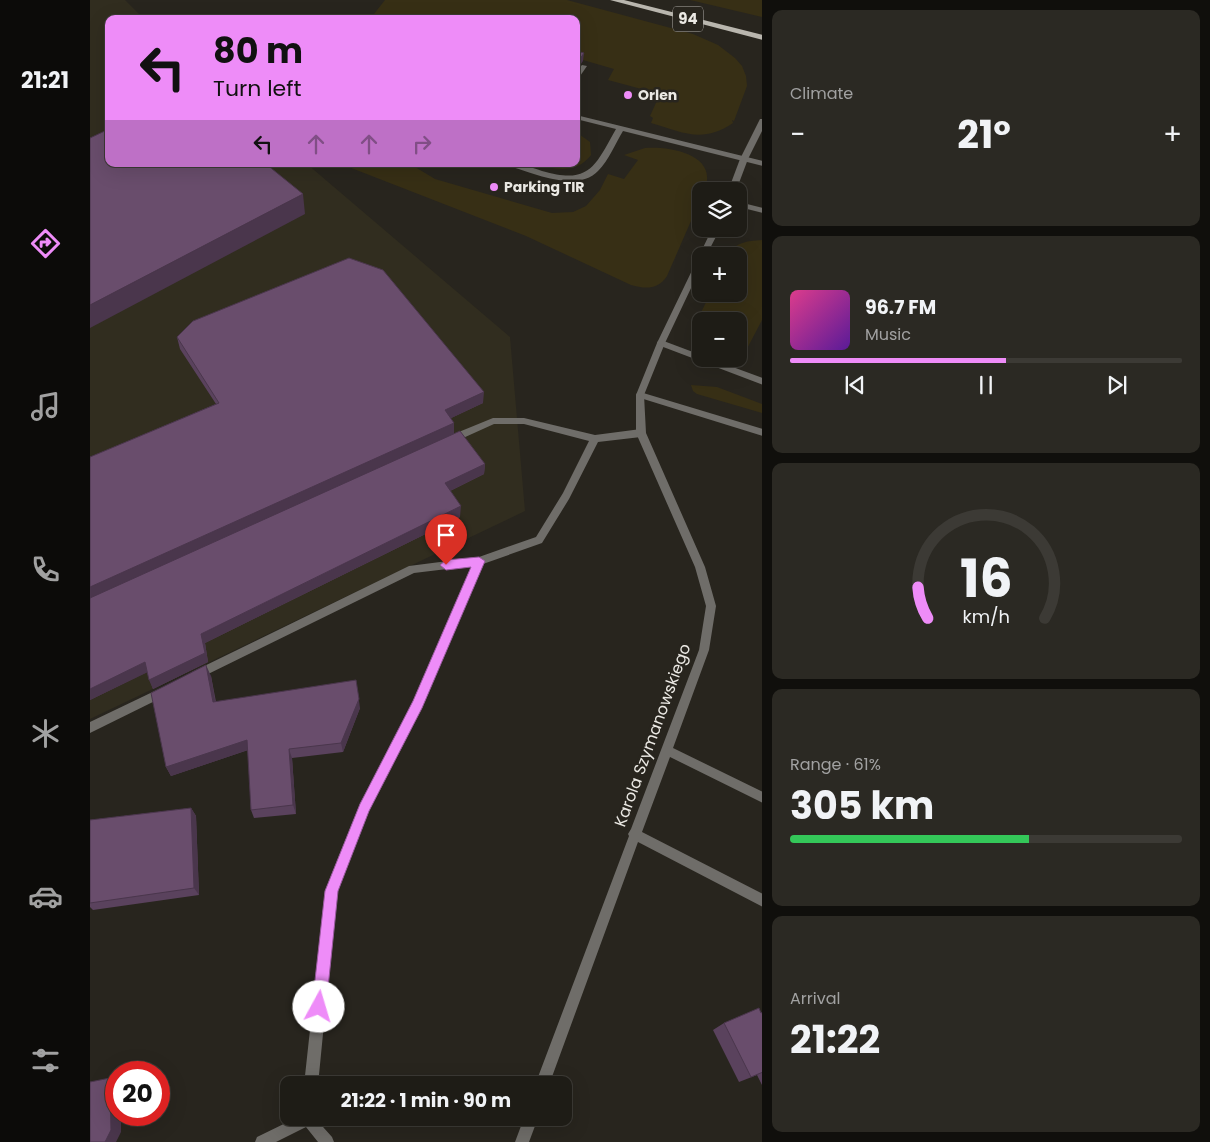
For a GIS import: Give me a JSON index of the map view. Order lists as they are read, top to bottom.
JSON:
{
  "streets": {
    "main road": ["94"],
    "street": ["Karola Szymanowskiego"]
  },
  "places": ["Orlen", "Parking TIR"],
  "page": {
    "tabs": "21:21",
    "tile": [
      "Climate",
      ["Range · 61%", "305 km"],
      ["Arrival", "21:22"]
    ],
    "turn": ["80 m", "Turn left"],
    "heat": ["−", "21°", "+"],
    "map_buttons": ["+", "−"],
    "song": ["96.7 FM", "Music"],
    "limit": "20",
    "trip": "21:22 · 1 min · 90 m",
    "gauge": ["16", "km/h"]
  }
}
